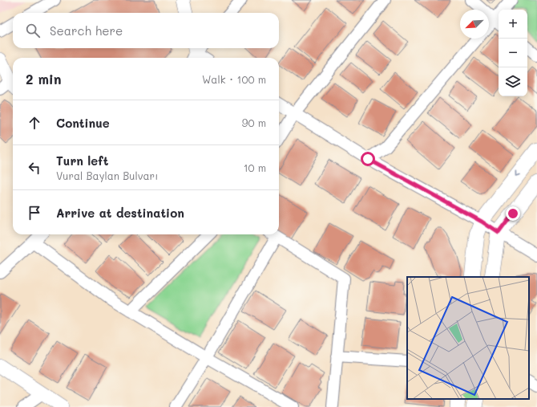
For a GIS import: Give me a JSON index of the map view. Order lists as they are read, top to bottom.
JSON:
{
  "north": "bottom left",
  "page": {
    "map_buttons": ["+", "−"],
    "search": "Search here",
    "heading": ["2 min", "Walk · 100 m"],
    "list": [
      ["Continue", "90 m"],
      ["Turn left", "Vural Baylan Bulvarı", "10 m"],
      "Arrive at destination"
    ]
  }
}
